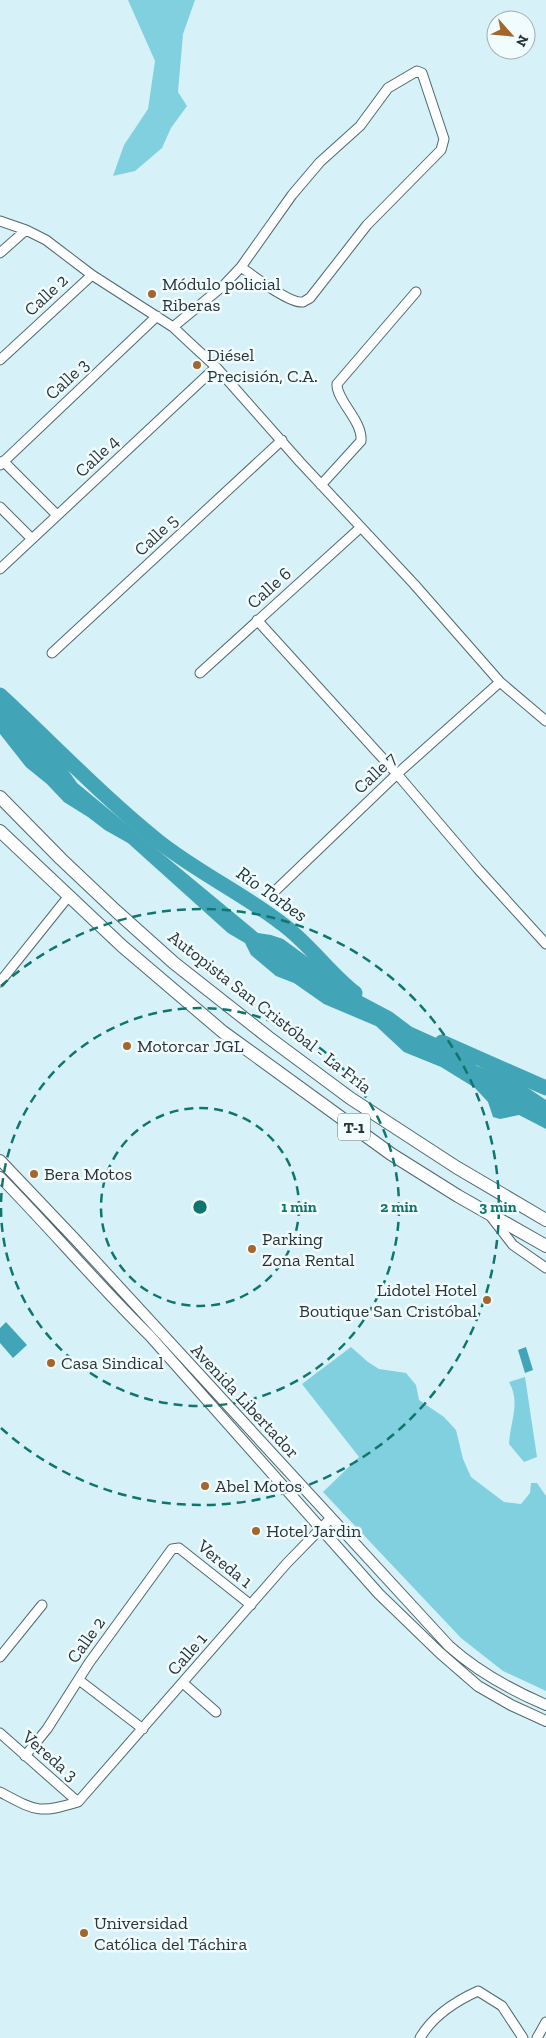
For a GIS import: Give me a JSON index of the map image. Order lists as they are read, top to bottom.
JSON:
{
  "streets": {
    "highway": ["Autopista San Cristóbal - La Fría", "T-1"],
    "main road": ["Avenida Libertador"],
    "street": [
      "Calle 2",
      "Calle 3",
      "Calle 4",
      "Calle 5",
      "Calle 6",
      "Calle 7",
      "Vereda 1",
      "Calle 1",
      "Vereda 3"
    ]
  },
  "crossings": [
    ["Calle 2", "Vereda 1"],
    ["Calle 2", "Vereda 3"],
    ["Avenida Libertador", "Calle 1"],
    ["Vereda 1", "Calle 1"],
    ["Calle 1", "Vereda 3"]
  ],
  "water": ["Río Torbes"],
  "places": [
    "Módulo policial Riberas",
    "Diésel Precisión, C.A.",
    "Motorcar JGL",
    "Bera Motos",
    "Parking Zona Rental",
    "Lidotel Hotel Boutique San Cristóbal",
    "Casa Sindical",
    "Abel Motos",
    "Hotel Jardin",
    "Universidad Católica del Táchira"
  ],
  "north": "bottom right",
  "rings": ["1 min", "2 min", "3 min"]
}
